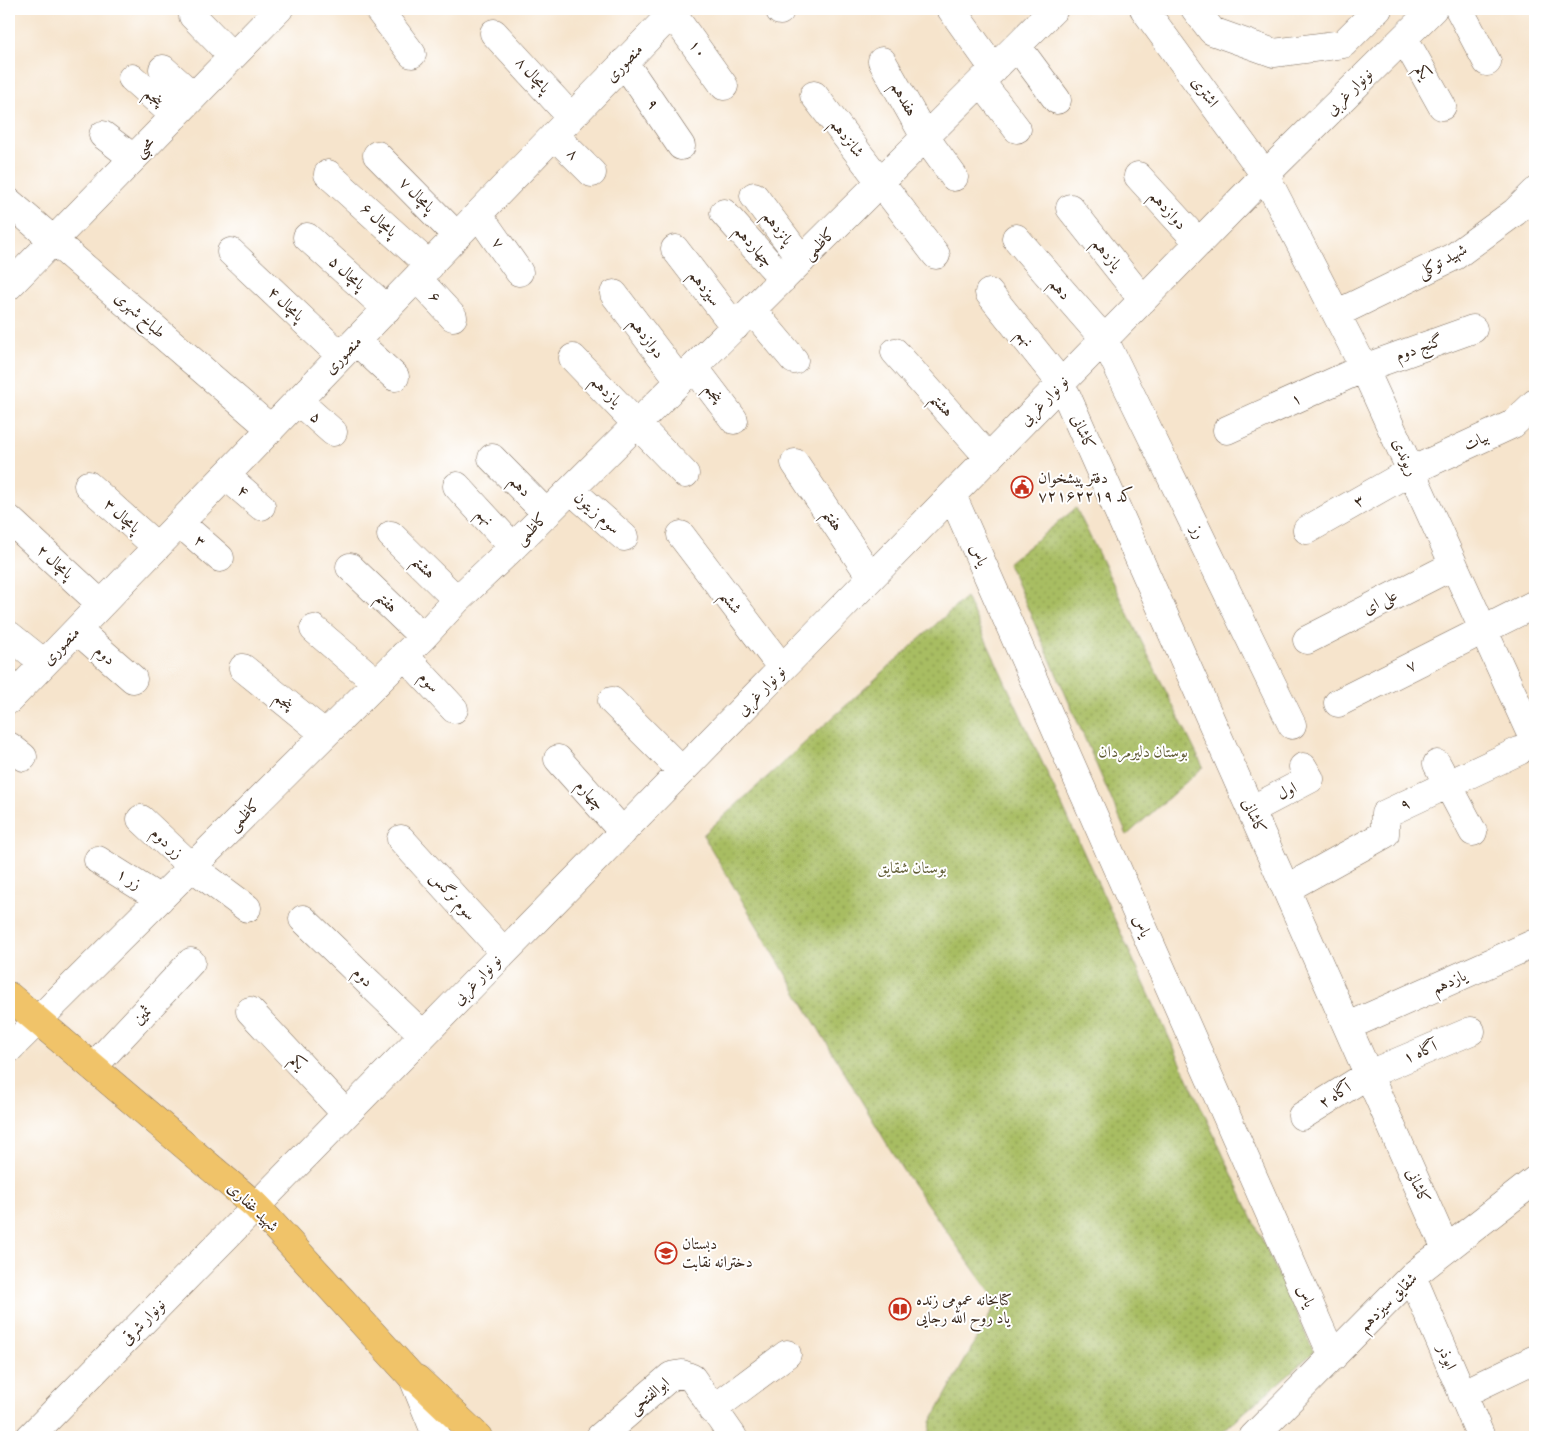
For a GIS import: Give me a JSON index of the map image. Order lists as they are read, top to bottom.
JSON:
{
  "streets": {
    "main road": ["شهید غفاری"],
    "street": [
      "۱۰",
      "منصوری",
      "یکم",
      "۸ پامچال",
      "اشتری",
      "نونوار غربی",
      "پنجم",
      "هفدهم",
      "۹",
      "شانزدهم",
      "محبی",
      "۸",
      "۷ پامچال",
      "دوازدهم",
      "۶ پامچال",
      "پانزدهم",
      "۷",
      "کاظمی",
      "چهاردهم",
      "یازدهم",
      "شهید توکلی",
      "۵ پامچال",
      "سیزدهم",
      "دهم",
      "۶",
      "پامچال ۴",
      "طباخ شهری",
      "نهم",
      "گنج دوم",
      "۱",
      "نو نوار غربی",
      "هشتم",
      "۵",
      "کاشانی",
      "بیات",
      "ریوندی",
      "۴",
      "۳",
      "سوم زیتون",
      "۳ پامچال",
      "هفتم",
      "رز",
      "یاس",
      "۲ پامچال",
      "ششم",
      "علی ای",
      "دوم",
      "سوم",
      "اول",
      "چهارم",
      "زر دوم",
      "زر ۱",
      "سوم نرگس",
      "ثمین",
      "آگاه ۱",
      "آگاه ۲",
      "شقایق سیزدهم",
      "نونوار شرقی",
      "ابوذر",
      "ابوالفتحی"
    ]
  },
  "crossings": [
    ["۱۰", "منصوری"],
    ["منصوری", "۸ پامچال"],
    ["منصوری", "۹"],
    ["منصوری", "۸"],
    ["منصوری", "۷ پامچال"],
    ["منصوری", "۶ پامچال"],
    ["منصوری", "۷"],
    ["منصوری", "۵ پامچال"],
    ["منصوری", "۶"],
    ["منصوری", "پامچال ۴"],
    ["منصوری", "طباخ شهری"],
    ["منصوری", "۵"],
    ["منصوری", "۴"],
    ["منصوری", "۳"],
    ["منصوری", "۳ پامچال"],
    ["منصوری", "۲ پامچال"],
    ["منصوری", "دوم"],
    ["یکم", "نونوار غربی"],
    ["یکم", "نو نوار غربی"],
    ["۸ پامچال", "۸"],
    ["اشتری", "نونوار غربی"],
    ["اشتری", "نو نوار غربی"],
    ["اشتری", "ریوندی"],
    ["نونوار غربی", "نو نوار غربی"],
    ["نونوار غربی", "ریوندی"],
    ["پنجم", "محبی"],
    ["پنجم", "دوازدهم"],
    ["پنجم", "کاظمی"],
    ["هفدهم", "کاظمی"],
    ["۹", "کاشانی"],
    ["۹", "ریوندی"],
    ["شانزدهم", "کاظمی"],
    ["محبی", "طباخ شهری"],
    ["دوازدهم", "کاظمی"],
    ["دوازدهم", "نو نوار غربی"],
    ["۶ پامچال", "۶"],
    ["پانزدهم", "کاظمی"],
    ["پانزدهم", "چهاردهم"],
    ["۷", "ریوندی"],
    ["کاظمی", "چهاردهم"],
    ["کاظمی", "یازدهم"],
    ["کاظمی", "سیزدهم"],
    ["کاظمی", "دهم"],
    ["کاظمی", "نهم"],
    ["کاظمی", "هشتم"],
    ["کاظمی", "سوم زیتون"],
    ["کاظمی", "هفتم"],
    ["کاظمی", "سوم"],
    ["کاظمی", "زر دوم"],
    ["کاظمی", "زر ۱"],
    ["کاظمی", "شهید غفاری"],
    ["یازدهم", "نو نوار غربی"],
    ["شهید توکلی", "ریوندی"],
    ["دهم", "نو نوار غربی"],
    ["دهم", "رز"],
    ["نهم", "نو نوار غربی"],
    ["نهم", "کاشانی"],
    ["گنج دوم", "۱"],
    ["گنج دوم", "ریوندی"],
    ["۱", "ریوندی"],
    ["نو نوار غربی", "هشتم"],
    ["نو نوار غربی", "کاشانی"],
    ["نو نوار غربی", "ریوندی"],
    ["نو نوار غربی", "هفتم"],
    ["نو نوار غربی", "رز"],
    ["نو نوار غربی", "یاس"],
    ["نو نوار غربی", "ششم"],
    ["نو نوار غربی", "دوم"],
    ["نو نوار غربی", "چهارم"],
    ["نو نوار غربی", "سوم نرگس"],
    ["نو نوار غربی", "شهید غفاری"],
    ["نو نوار غربی", "نونوار شرقی"],
    ["کاشانی", "اول"],
    ["کاشانی", "آگاه ۱"],
    ["کاشانی", "آگاه ۲"],
    ["کاشانی", "شقایق سیزدهم"],
    ["بیات", "ریوندی"],
    ["بیات", "۳"],
    ["ریوندی", "۳"],
    ["ریوندی", "علی ای"],
    ["هفتم", "سوم"],
    ["یاس", "شقایق سیزدهم"],
    ["ثمین", "شهید غفاری"],
    ["آگاه ۱", "آگاه ۲"],
    ["شهید غفاری", "نونوار شرقی"],
    ["شقایق سیزدهم", "ابوذر"]
  ],
  "parks": ["بوستان دلیرمردان", "بوستان شقایق"],
  "places": {
    "public building": ["دفتر پیشخوان کد ۷۲۱۶۲۲۱۹"],
    "school or university": ["دبستان دخترانه نقابت"],
    "library": ["کتابخانه عمومی زنده یاد روح الله رجایی"]
  }
}
